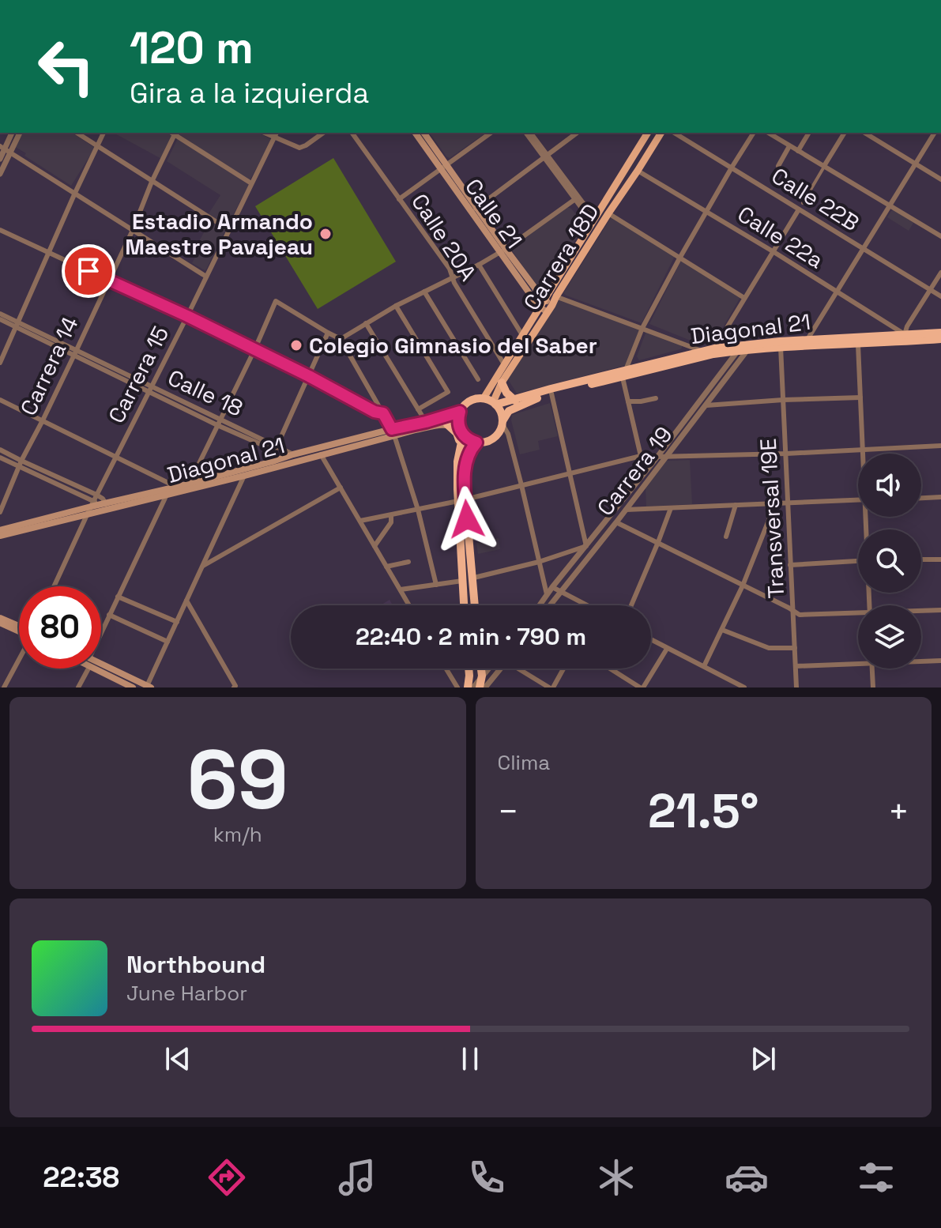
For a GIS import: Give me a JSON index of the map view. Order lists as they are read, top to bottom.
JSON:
{
  "streets": {
    "highway": ["Diagonal 21"],
    "main road": ["Calle 21", "Carrera 18D"],
    "street": [
      "Calle 22B",
      "Calle 20A",
      "Calle 22a",
      "Carrera 14",
      "Carrera 15",
      "Calle 18",
      "Carrera 19",
      "Transversal 19E"
    ]
  },
  "crossings": [
    ["Calle 21", "Carrera 18D"],
    ["Calle 20A", "Carrera 18D"],
    ["Calle 22a", "Carrera 18D"],
    ["Calle 22a", "Diagonal 21"],
    ["Carrera 18D", "Diagonal 21"],
    ["Diagonal 21", "Carrera 15"],
    ["Diagonal 21", "Calle 18"],
    ["Diagonal 21", "Carrera 19"],
    ["Diagonal 21", "Transversal 19E"],
    ["Carrera 14", "Calle 18"],
    ["Carrera 15", "Calle 18"]
  ],
  "places": ["Estadio Armando Maestre Pavajeau", "Colegio Gimnasio del Saber"],
  "page": {
    "turn": ["120 m", "Gira a la izquierda"],
    "limit": "80",
    "trip": "22:40 · 2 min · 790 m",
    "tile": [
      ["69", "km/h"],
      "Clima"
    ],
    "heat": ["−", "21.5°", "+"],
    "song": ["Northbound", "June Harbor"],
    "tabs": "22:38"
  }
}
